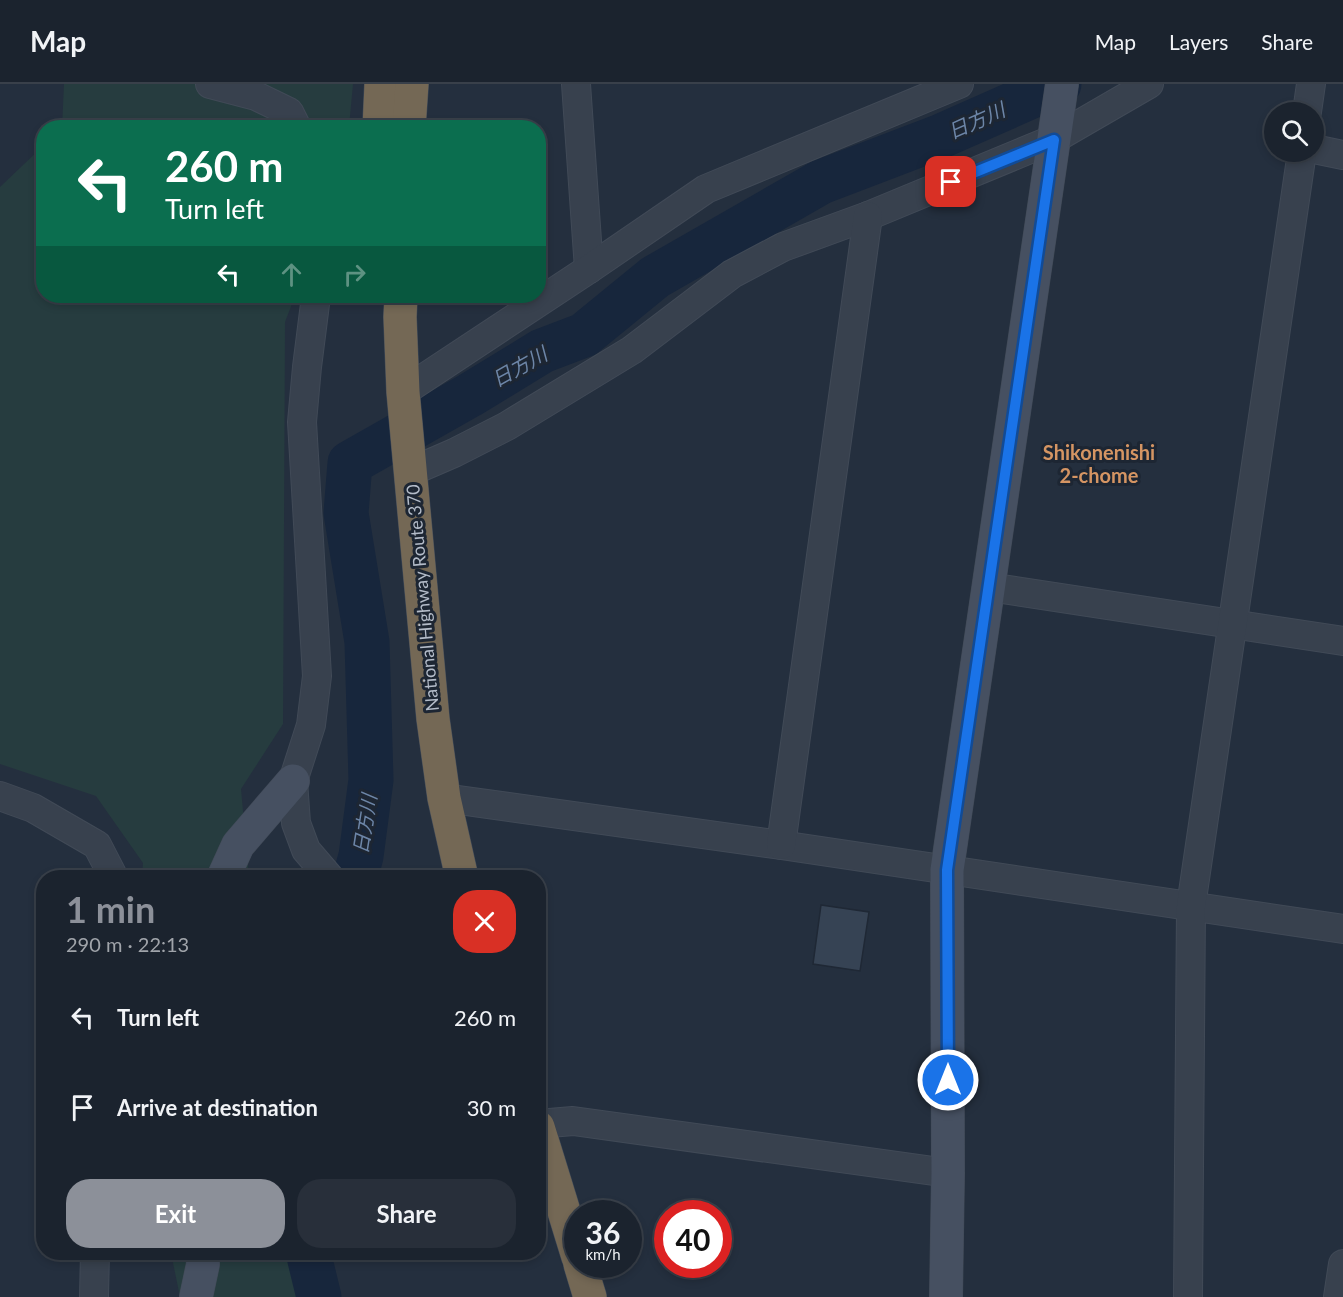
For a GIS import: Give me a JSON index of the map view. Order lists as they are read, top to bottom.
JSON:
{
  "streets": {
    "highway": ["National Highway Route 370"]
  },
  "districts": ["Shikonenishi 2-chome"],
  "water": ["日方川"],
  "page": {
    "header": "Map",
    "nav": ["Map", "Layers", "Share"],
    "turn": ["260 m", "Turn left"],
    "heading": ["1 min", "290 m · 22:13"],
    "list": [
      {
        "name": "Turn left",
        "value": "260 m"
      },
      {
        "name": "Arrive at destination",
        "value": "30 m"
      }
    ],
    "buttons": ["Exit", "Share"],
    "speed": "36 km/h",
    "limit": "40"
  }
}
